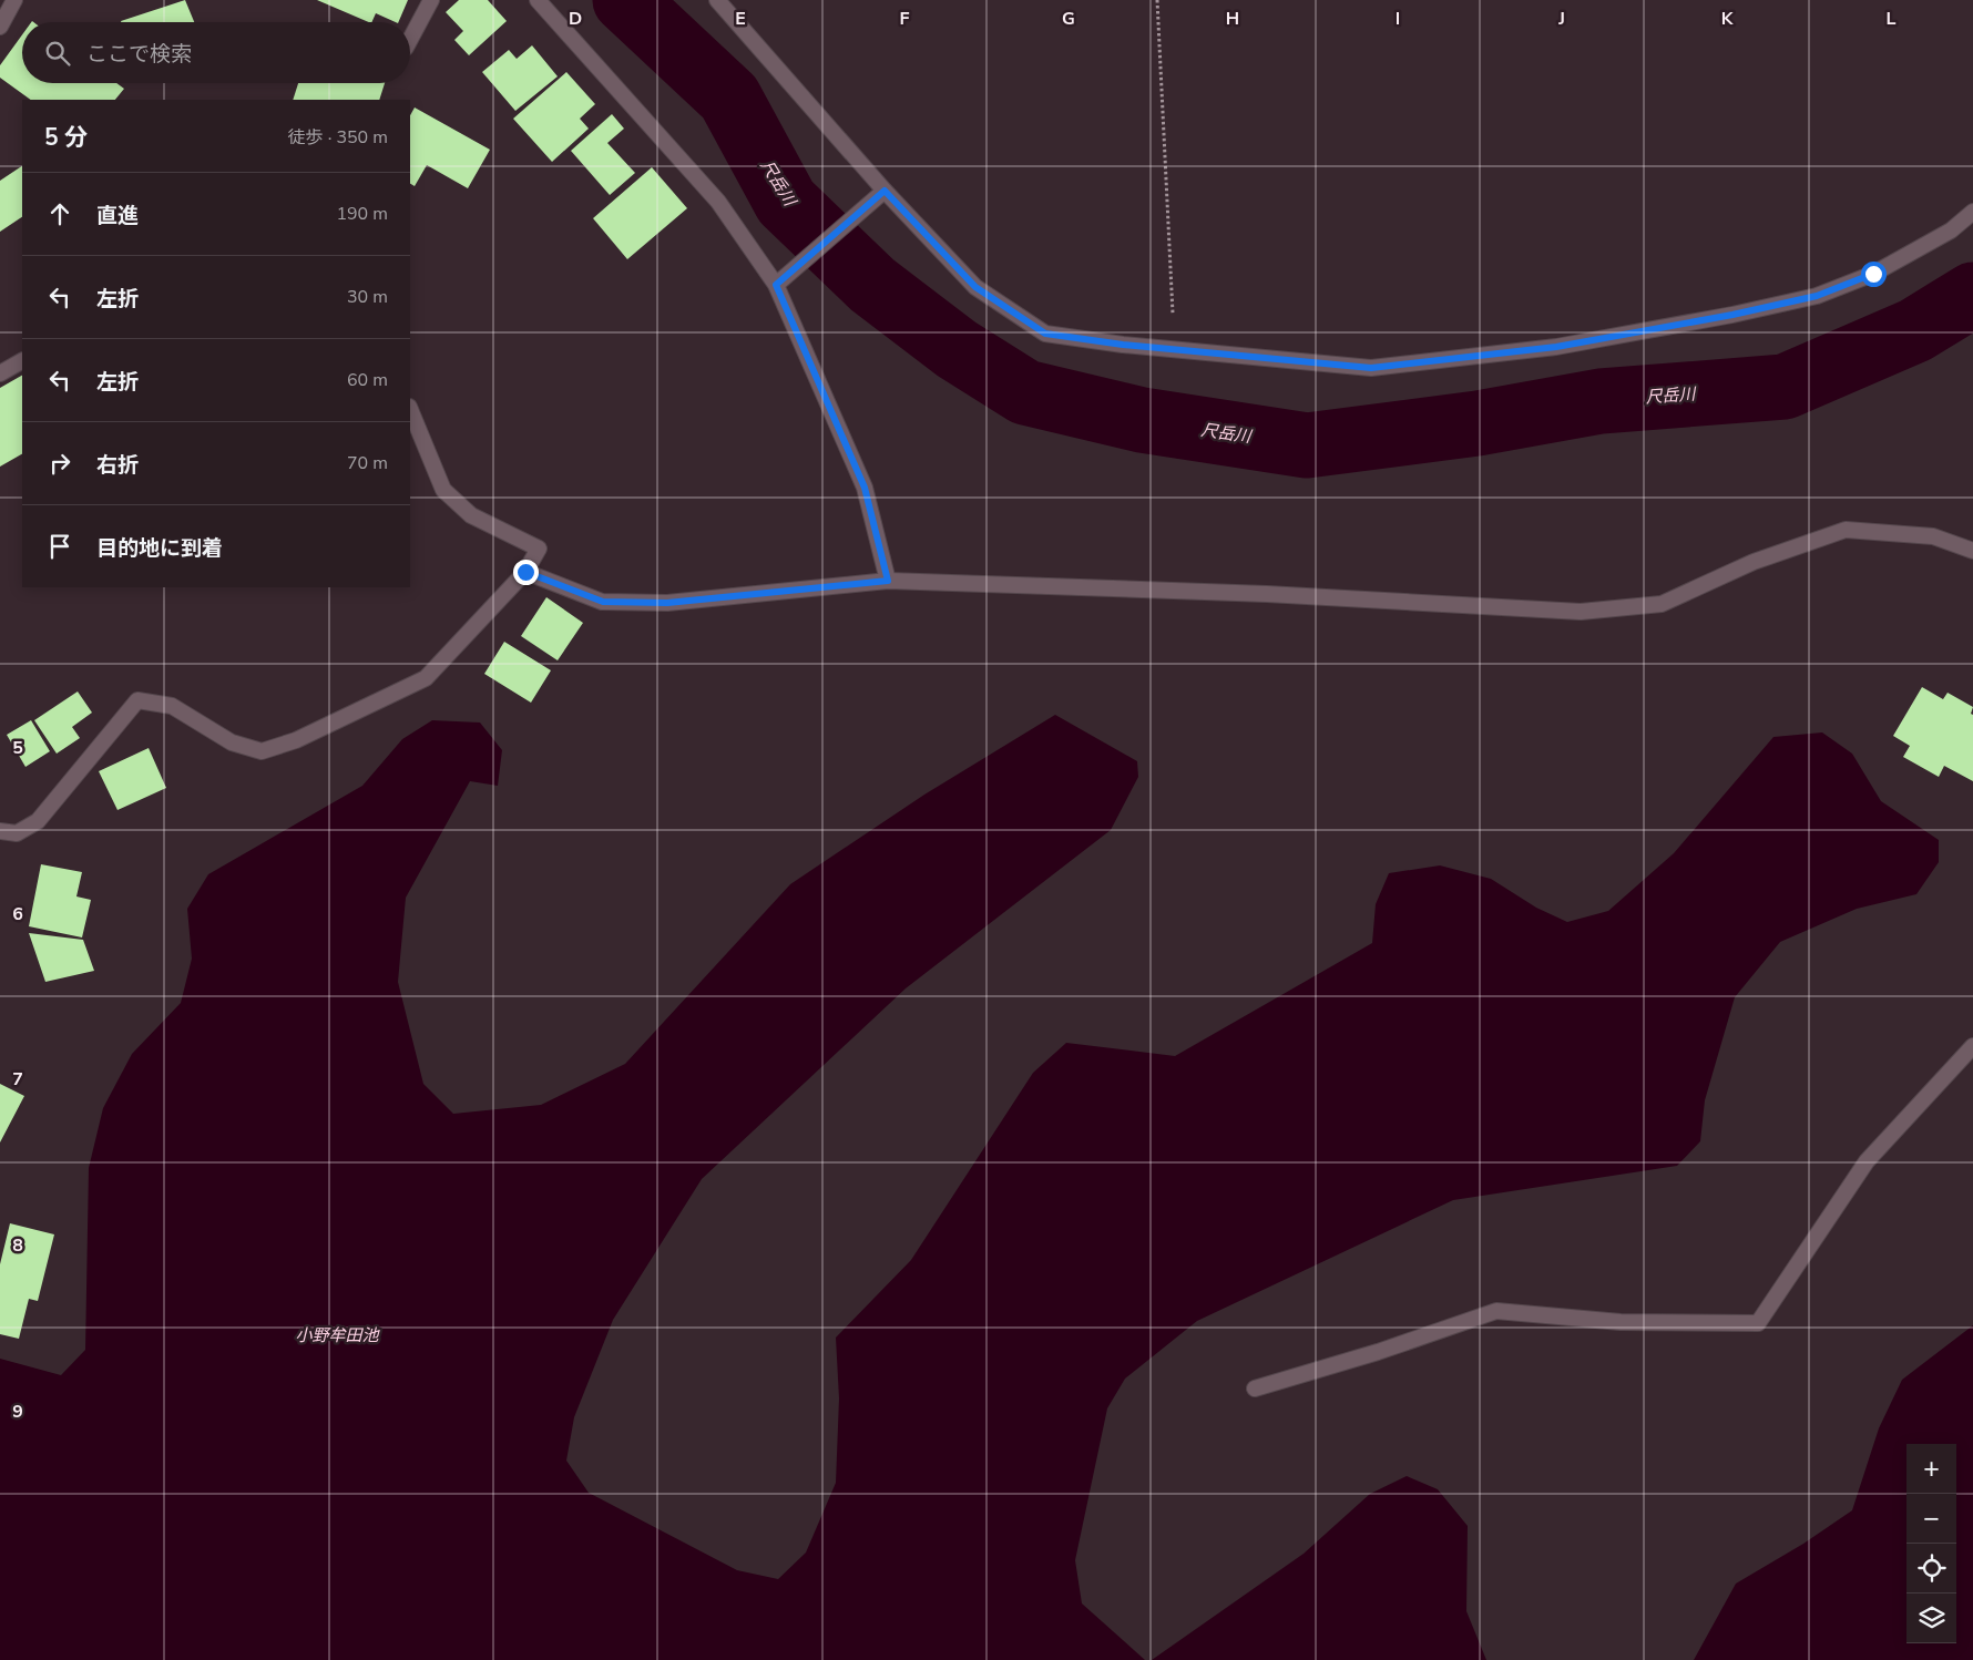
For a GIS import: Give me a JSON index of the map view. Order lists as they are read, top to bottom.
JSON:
{
  "water": ["尺岳川", "小野牟田池"],
  "page": {
    "search": "ここで検索",
    "heading": ["5 分", "徒歩 · 350 m"],
    "list": [
      ["直進", "190 m"],
      ["左折", "30 m"],
      ["左折", "60 m"],
      ["右折", "70 m"],
      "目的地に到着"
    ],
    "map_buttons": ["+", "−"]
  },
  "grid": {
    "columns": [
      "D",
      "E",
      "F",
      "G",
      "H",
      "I",
      "J",
      "K",
      "L"
    ],
    "rows": [
      "5",
      "6",
      "7",
      "8",
      "9"
    ]
  }
}
